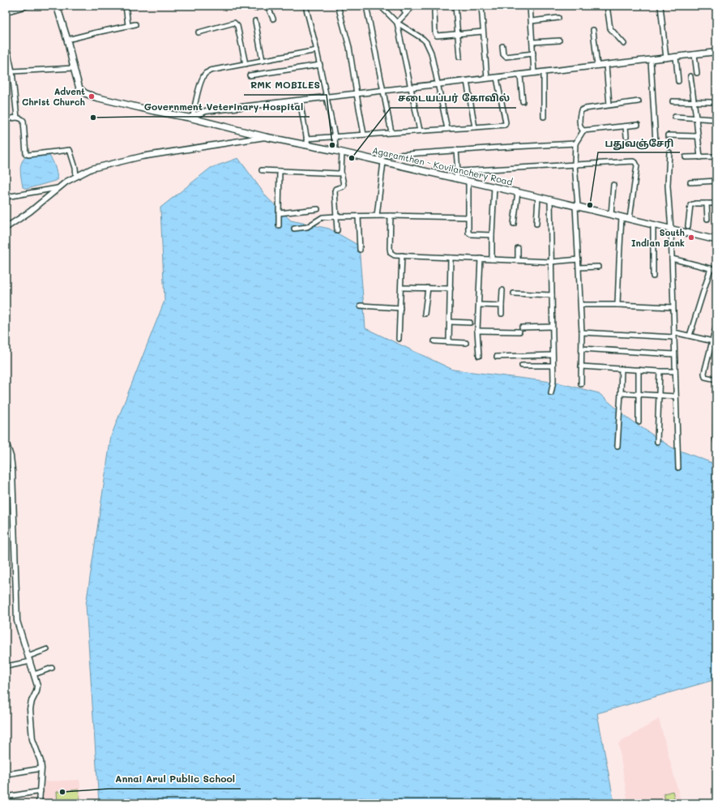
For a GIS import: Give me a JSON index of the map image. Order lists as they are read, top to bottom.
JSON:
{
  "streets": {
    "main road": ["Agaramthen - Kovilanchery Road"]
  },
  "places": [
    "Advent Christ Church",
    "Government Veterinary Hospital",
    "RMK MOBILES",
    "சடையப்பர் கோவில்",
    "பதுவஞ்சேரி",
    "South Indian Bank",
    "Annai Arul Public School"
  ]
}
